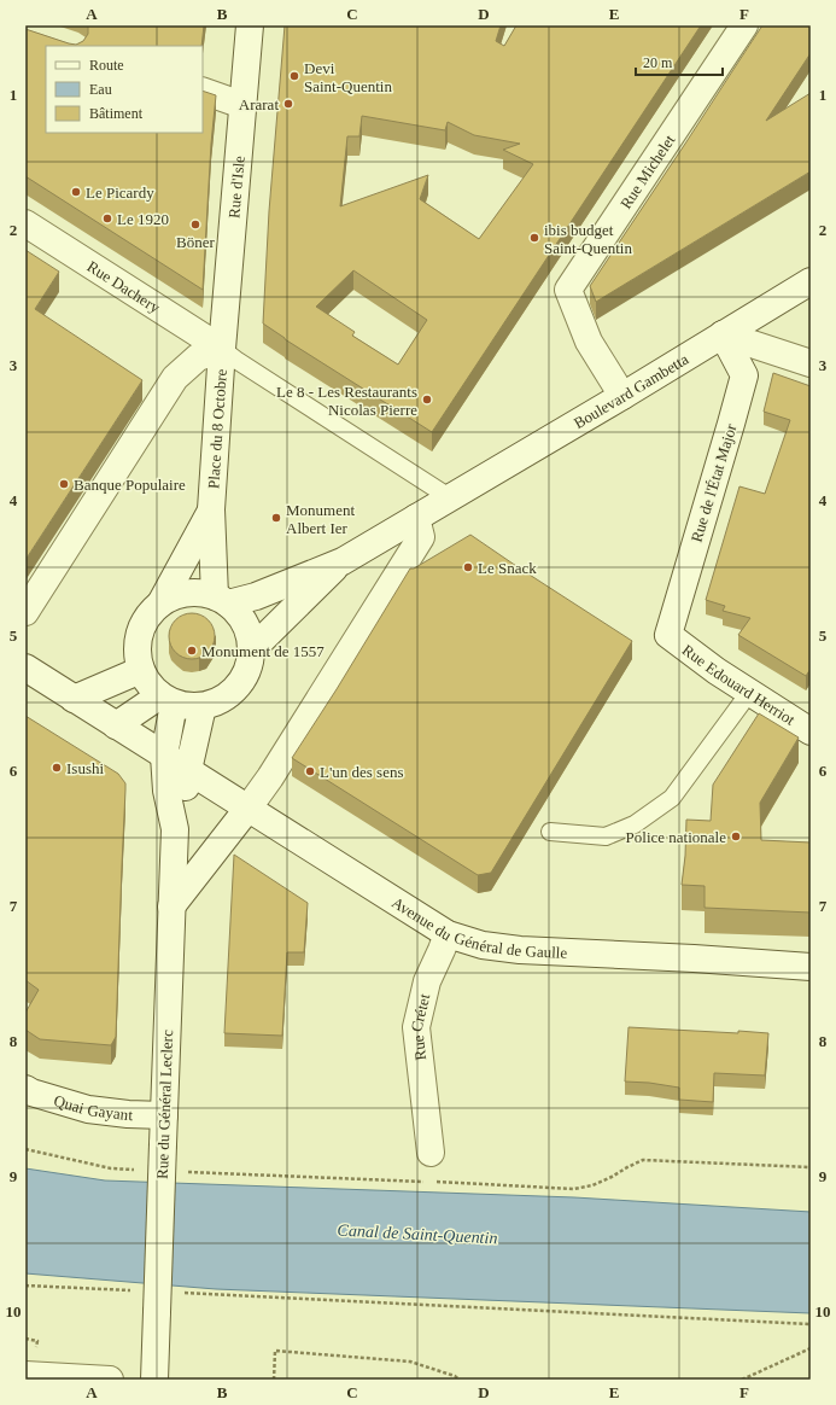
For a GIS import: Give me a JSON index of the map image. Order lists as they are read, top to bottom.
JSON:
{
  "streets": {
    "street": [
      "Rue Michelet",
      "Rue d'Isle",
      "Rue Dachery",
      "Boulevard Gambetta",
      "Place du 8 Octobre",
      "Rue de l'État Major",
      "Rue Edouard Herriot",
      "Avenue du Général de Gaulle",
      "Rue Crétet",
      "Rue du Général Leclerc",
      "Quai Gayant"
    ]
  },
  "crossings": [
    ["Rue Michelet", "Boulevard Gambetta"],
    ["Rue d'Isle", "Rue Dachery"],
    ["Rue d'Isle", "Place du 8 Octobre"],
    ["Rue Dachery", "Place du 8 Octobre"],
    ["Boulevard Gambetta", "Place du 8 Octobre"],
    ["Boulevard Gambetta", "Rue de l'État Major"],
    ["Place du 8 Octobre", "Rue du Général Leclerc"],
    ["Rue de l'État Major", "Rue Edouard Herriot"],
    ["Avenue du Général de Gaulle", "Rue Crétet"],
    ["Avenue du Général de Gaulle", "Rue du Général Leclerc"],
    ["Rue du Général Leclerc", "Quai Gayant"]
  ],
  "water": ["Canal de Saint-Quentin"],
  "places": [
    "Devi Saint-Quentin",
    "Ararat",
    "Le Picardy",
    "Le 1920",
    "Böner",
    "ibis budget Saint-Quentin",
    "Le 8 - Les Restaurants Nicolas Pierre",
    "Banque Populaire",
    "Monument Albert Ier",
    "Le Snack",
    "Monument de 1557",
    "Isushi",
    "L'un des sens",
    "Police nationale"
  ],
  "legend": ["Route", "Eau", "Bâtiment"],
  "scale_bar": "20 m",
  "grid": {
    "columns": [
      "A",
      "B",
      "C",
      "D",
      "E",
      "F"
    ],
    "rows": [
      "1",
      "2",
      "3",
      "4",
      "5",
      "6",
      "7",
      "8",
      "9",
      "10"
    ]
  }
}
